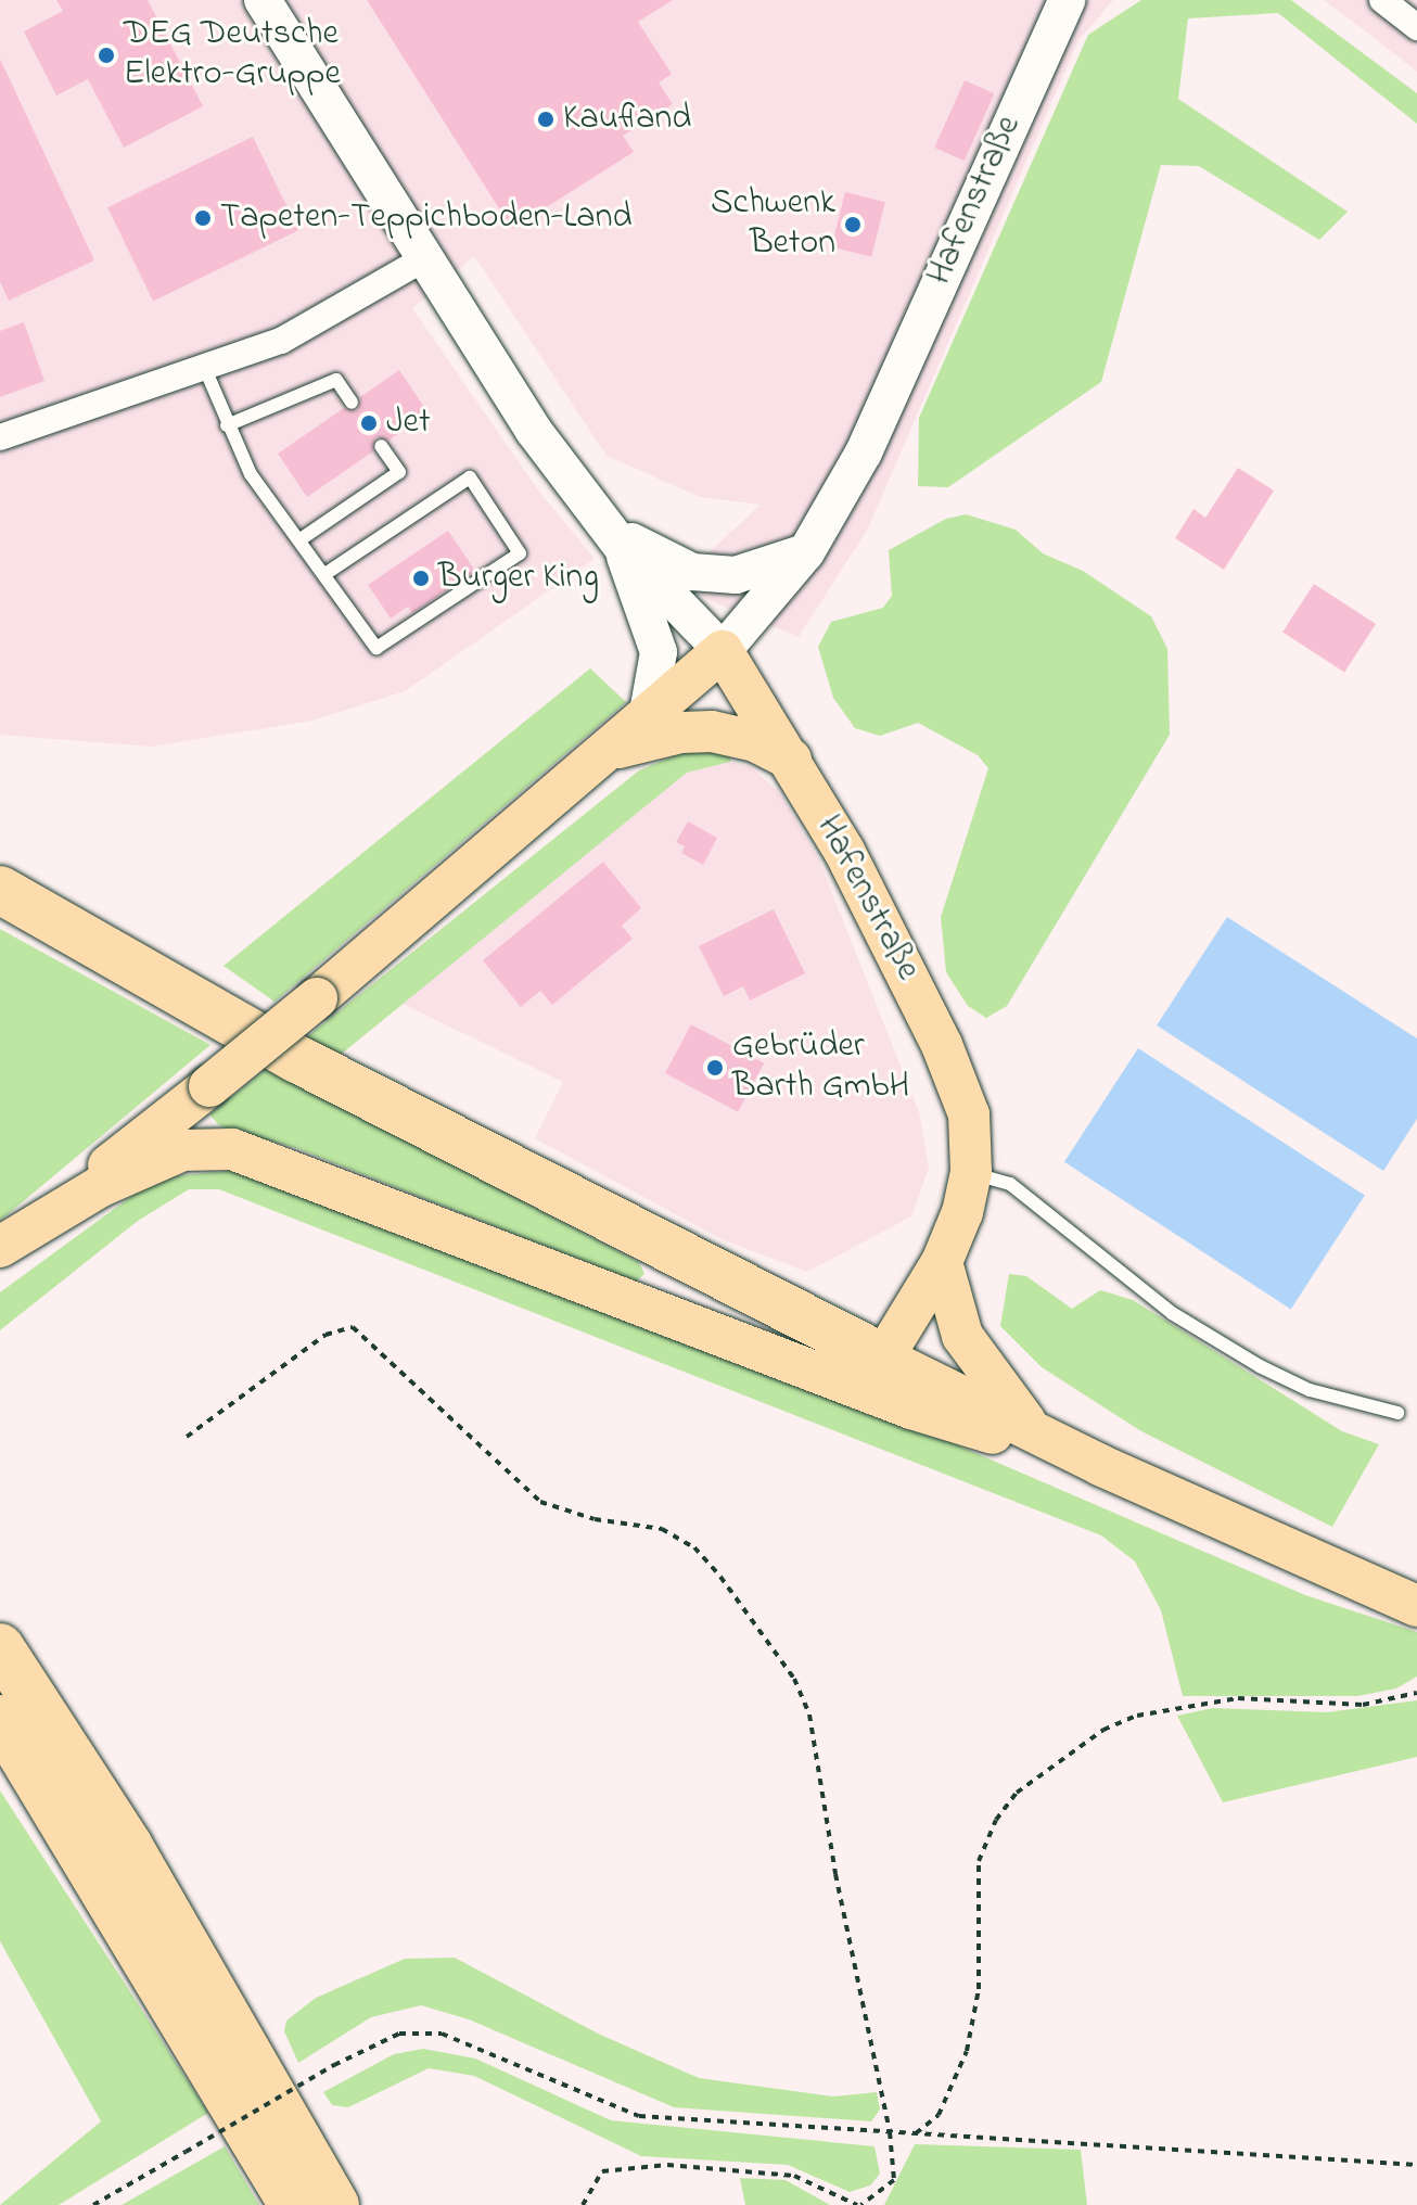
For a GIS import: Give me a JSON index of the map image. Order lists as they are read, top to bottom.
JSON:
{
  "streets": {
    "main road": ["Hafenstraße"]
  },
  "places": [
    "DEG Deutsche Elektro-Gruppe",
    "Kaufland",
    "Tapeten-Teppichboden-Land",
    "Schwenk Beton",
    "Jet",
    "Burger King",
    "Gebrüder Barth GmbH"
  ]
}
